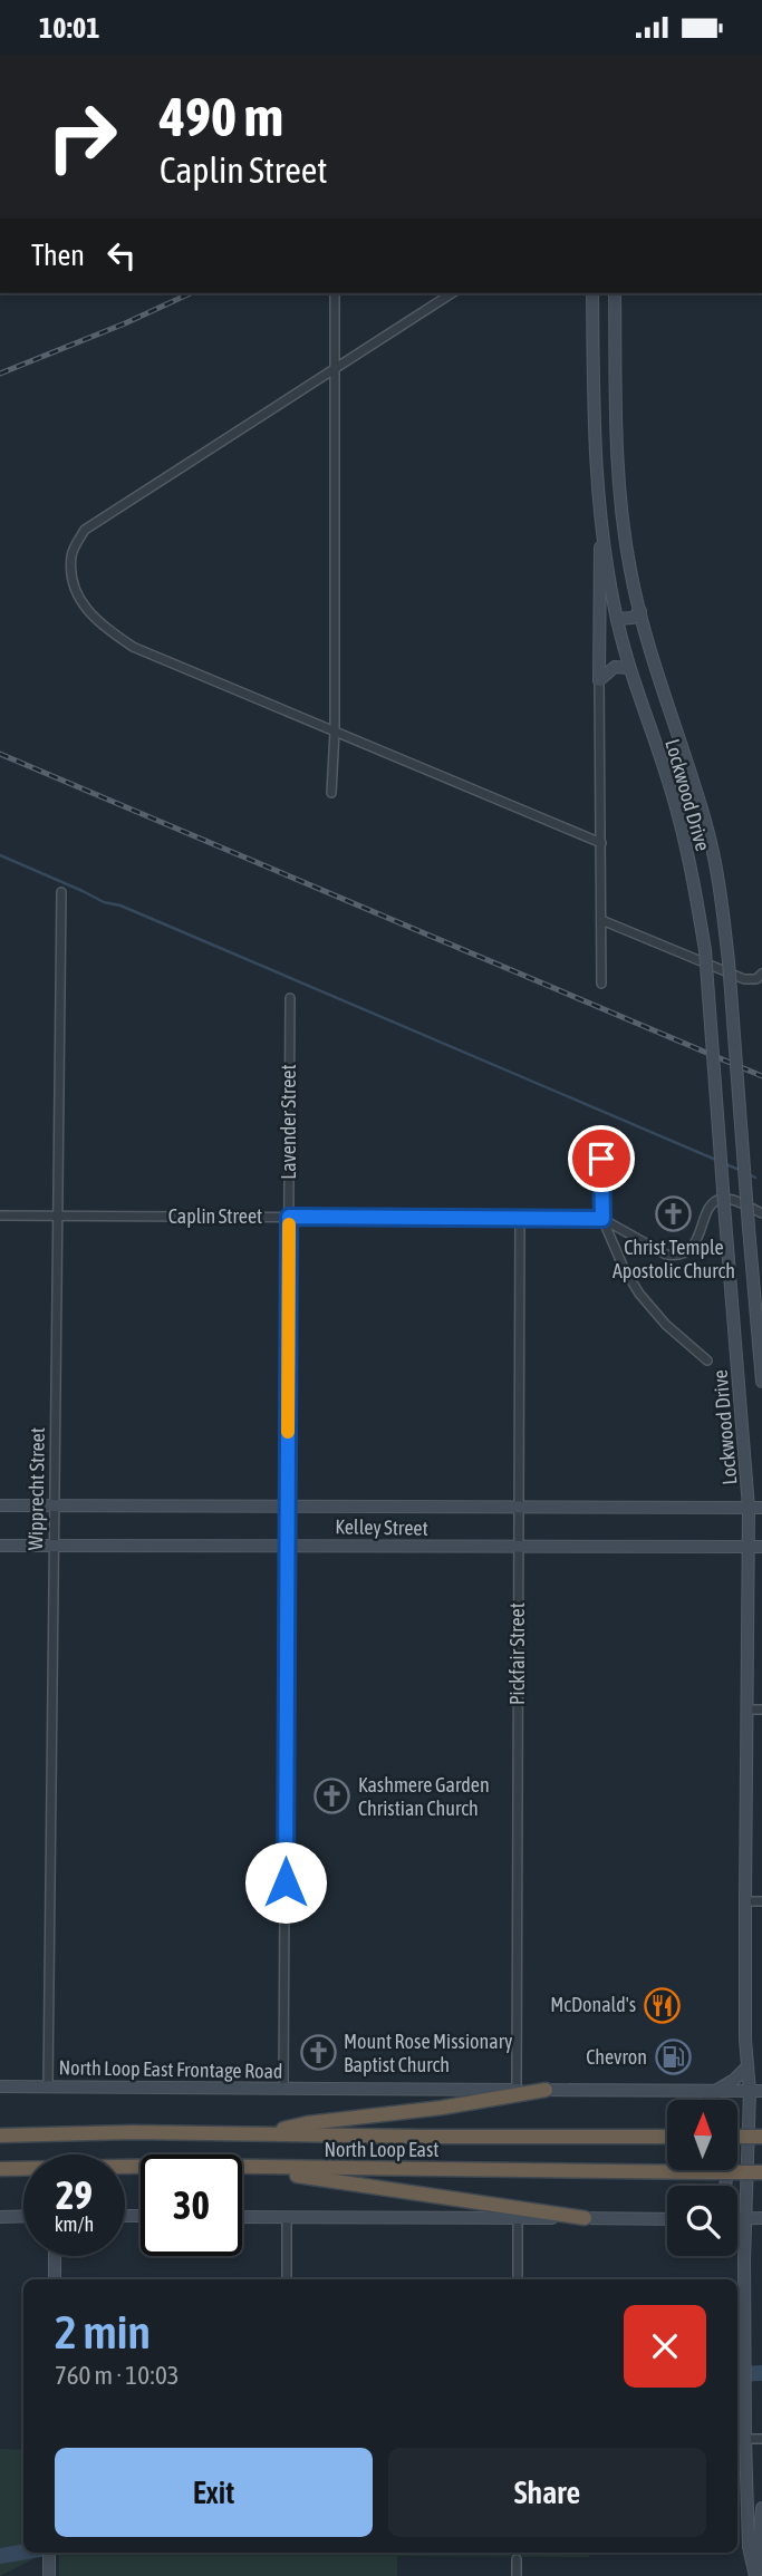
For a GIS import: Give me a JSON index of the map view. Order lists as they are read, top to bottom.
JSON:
{
  "streets": {
    "highway": ["North Loop East"],
    "main road": ["Lockwood Drive", "Kelley Street", "North Loop East Frontage Road"],
    "street": [
      "Lavender Street",
      "Caplin Street",
      "Wipprecht Street",
      "Pickfair Street"
    ]
  },
  "crossings": [
    ["Lockwood Drive", "Caplin Street"],
    ["Lockwood Drive", "Kelley Street"],
    ["Lockwood Drive", "North Loop East Frontage Road"],
    ["Lavender Street", "Caplin Street"],
    ["Lavender Street", "Kelley Street"],
    ["Lavender Street", "North Loop East Frontage Road"],
    ["Caplin Street", "Wipprecht Street"],
    ["Caplin Street", "Pickfair Street"],
    ["Wipprecht Street", "Kelley Street"],
    ["Wipprecht Street", "North Loop East Frontage Road"],
    ["Kelley Street", "Pickfair Street"],
    ["Pickfair Street", "North Loop East Frontage Road"]
  ],
  "places": {
    "church": ["Christ Temple Apostolic Church", "Kashmere Garden Christian Church", "Mount Rose Missionary Baptist Church"],
    "restaurant": ["McDonald's"],
    "fuel station": ["Chevron"]
  },
  "north": "top",
  "page": {
    "status": "10:01",
    "turn": ["490 m", "Caplin Street"],
    "then": "Then",
    "speed": "29 km/h",
    "limit": "30",
    "heading": ["2 min", "760 m · 10:03"],
    "buttons": ["Exit", "Share"]
  }
}
